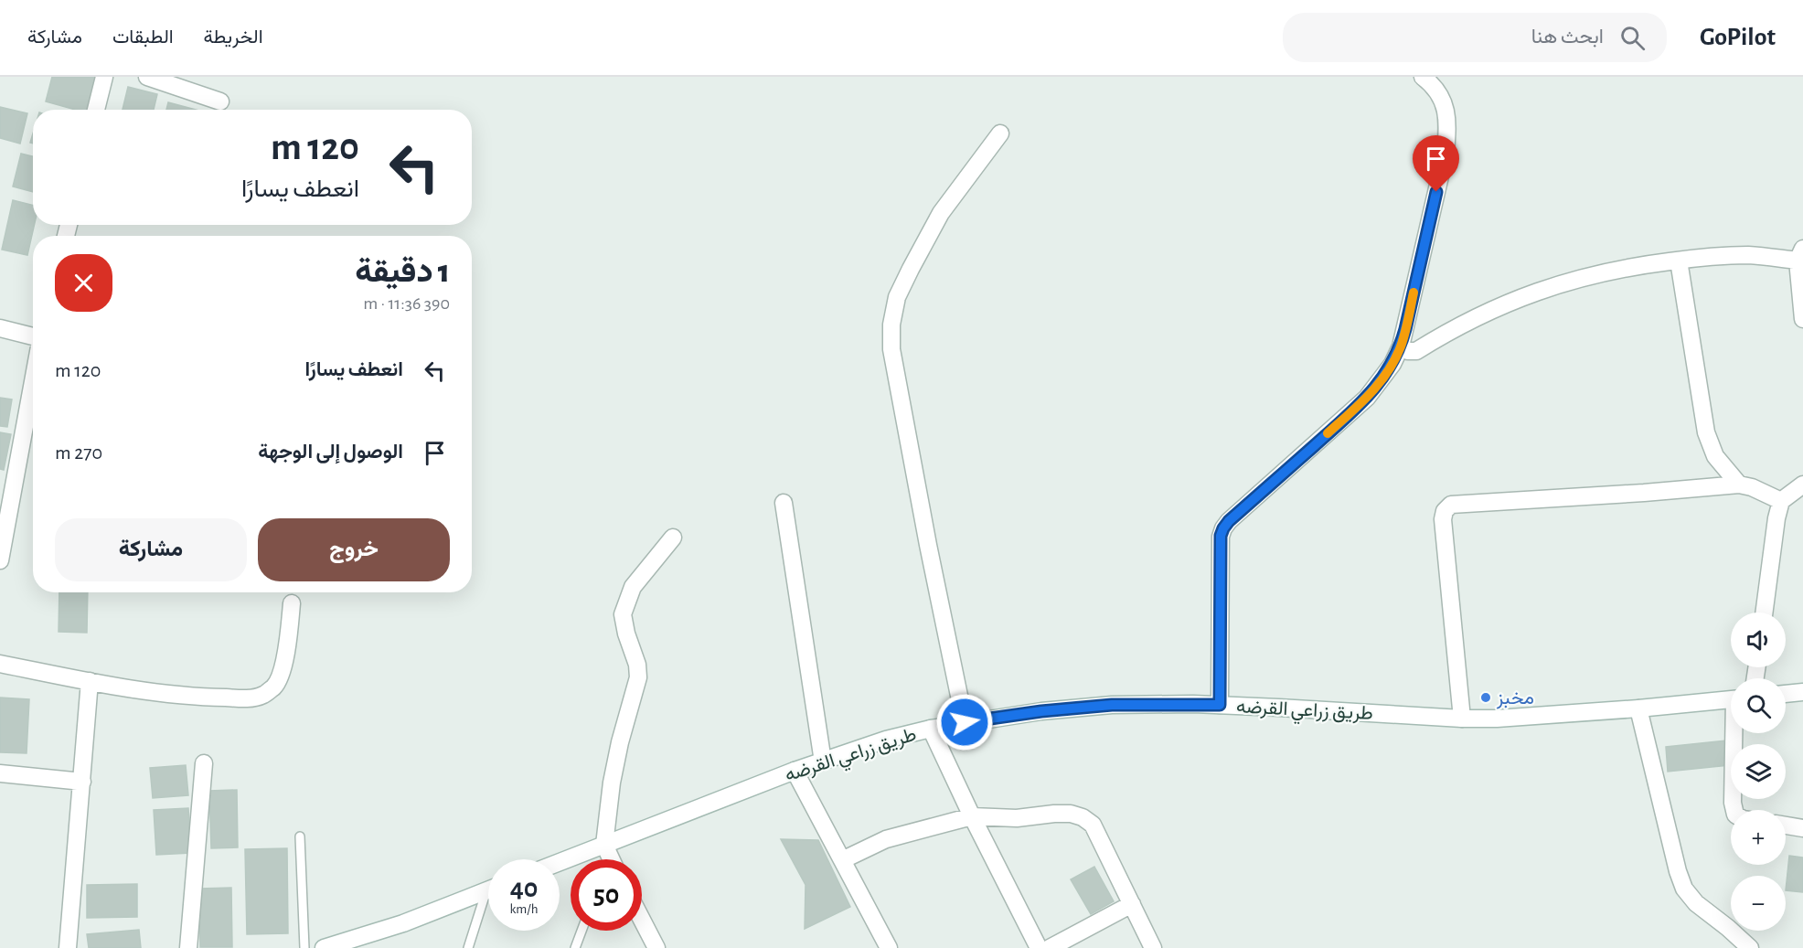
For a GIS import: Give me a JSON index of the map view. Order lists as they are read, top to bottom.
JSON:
{
  "streets": {
    "street": ["طريق زراعي القرضه"]
  },
  "places": ["مخبز"],
  "page": {
    "header": "GoPilot",
    "search": "ابحث هنا",
    "nav": ["الخريطة", "الطبقات", "مشاركة"],
    "turn": ["120 m", "انعطف يسارًا"],
    "heading": ["1 دقيقة", "390 m · 11:36"],
    "list": [
      {
        "name": "انعطف يسارًا",
        "value": "120 m"
      },
      {
        "name": "الوصول إلى الوجهة",
        "value": "270 m"
      }
    ],
    "buttons": ["خروج", "مشاركة"],
    "map_buttons": ["+", "−"],
    "speed": "40 km/h",
    "limit": "50"
  }
}
